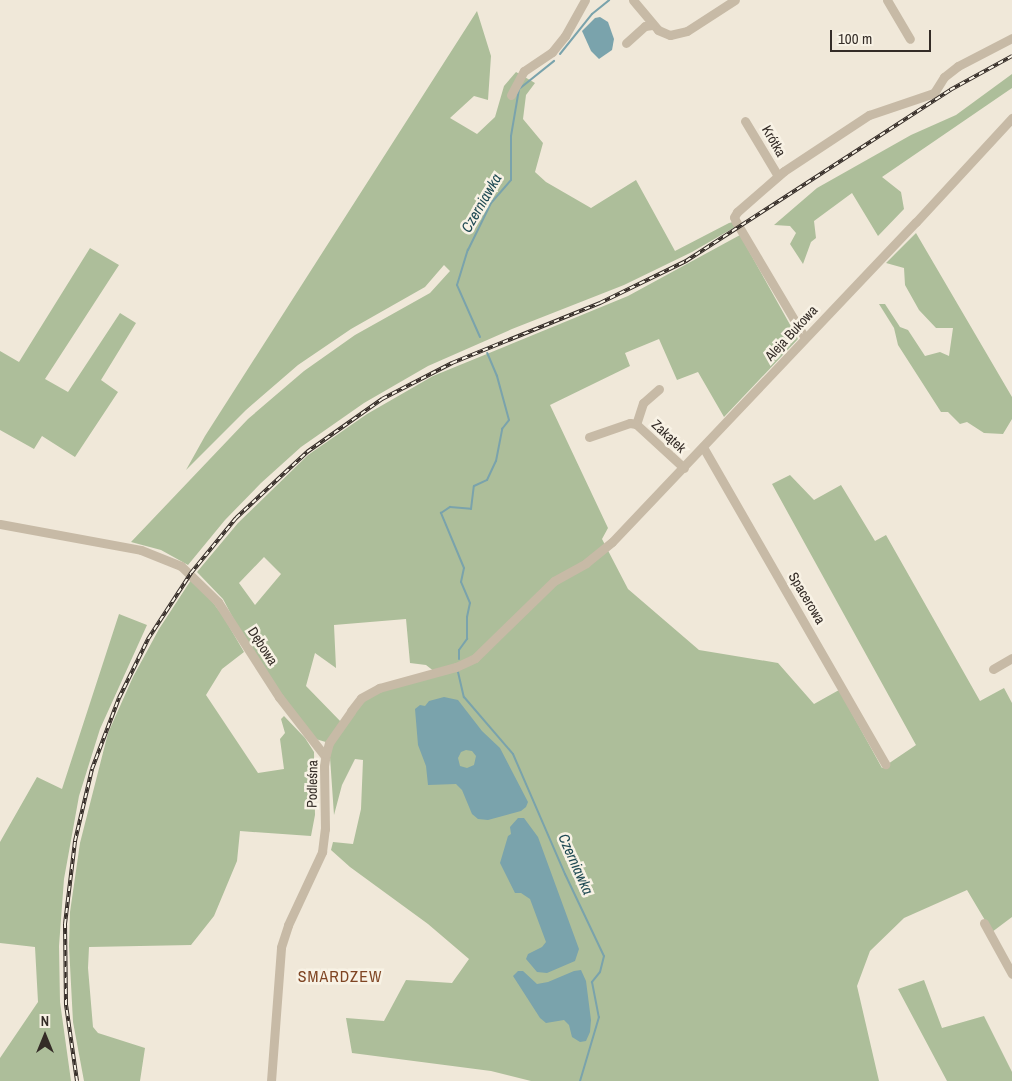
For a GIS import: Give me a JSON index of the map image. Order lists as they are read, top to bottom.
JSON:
{
  "streets": {
    "street": [
      "Krótka",
      "Aleja Bukowa",
      "Zakątek",
      "Spacerowa",
      "Dębowa",
      "Podleśna"
    ]
  },
  "crossings": [
    ["Aleja Bukowa", "Zakątek"],
    ["Aleja Bukowa", "Spacerowa"],
    ["Aleja Bukowa", "Podleśna"],
    ["Dębowa", "Podleśna"]
  ],
  "districts": ["SMARDZEW"],
  "water": ["Czerniawka"],
  "scale_bar": "100 m",
  "north": "top"
}
